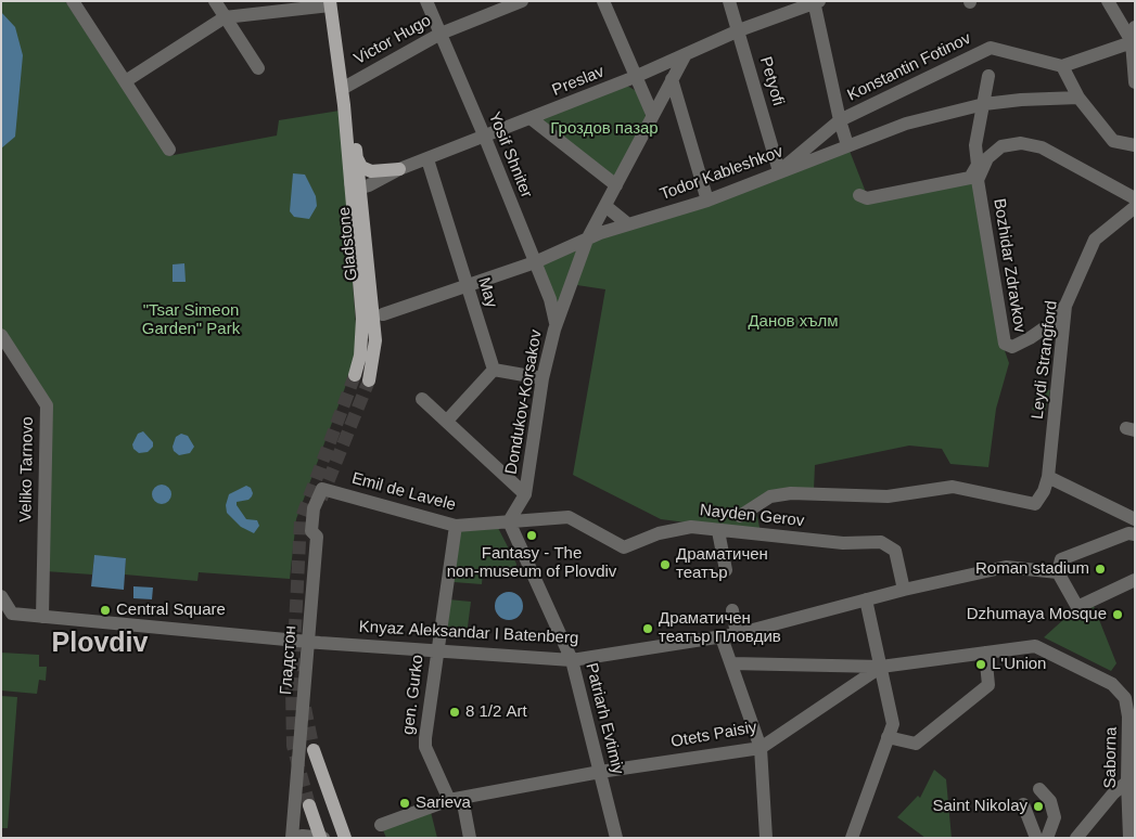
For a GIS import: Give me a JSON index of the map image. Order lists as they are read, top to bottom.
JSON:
{
  "streets": {
    "main road": ["Gladstone"],
    "street": [
      "Victor Hugo",
      "Konstantin Fotinov",
      "Preslav",
      "Petyofi",
      "Yosif Shniter",
      "Todor Kableshkov",
      "Bozhidar Zdravkov",
      "May",
      "Leydi Strangford",
      "Dondukov-Korsakov",
      "Veliko Tarnovo",
      "Emil de Lavele",
      "Nayden Gerov",
      "Knyaz Aleksandar I Batenberg",
      "Гладстон",
      "gen. Gurko",
      "Patriarh Evtimiy",
      "Otets Paisiy",
      "Saborna"
    ]
  },
  "crossings": [
    ["Victor Hugo", "Yosif Shniter"],
    ["Victor Hugo", "Gladstone"],
    ["Konstantin Fotinov", "Petyofi"],
    ["Konstantin Fotinov", "Todor Kableshkov"],
    ["Preslav", "Petyofi"],
    ["Preslav", "Yosif Shniter"],
    ["Preslav", "Gladstone"],
    ["Preslav", "May"],
    ["Preslav", "Dondukov-Korsakov"],
    ["Petyofi", "Todor Kableshkov"],
    ["Yosif Shniter", "Todor Kableshkov"],
    ["Yosif Shniter", "Dondukov-Korsakov"],
    ["Todor Kableshkov", "May"],
    ["Todor Kableshkov", "Dondukov-Korsakov"],
    ["Bozhidar Zdravkov", "Leydi Strangford"],
    ["Dondukov-Korsakov", "Emil de Lavele"],
    ["Dondukov-Korsakov", "Nayden Gerov"],
    ["Dondukov-Korsakov", "Patriarh Evtimiy"],
    ["Veliko Tarnovo", "Knyaz Aleksandar I Batenberg"],
    ["Emil de Lavele", "Nayden Gerov"],
    ["Emil de Lavele", "Гладстон"],
    ["Emil de Lavele", "gen. Gurko"],
    ["Emil de Lavele", "Patriarh Evtimiy"],
    ["Nayden Gerov", "Knyaz Aleksandar I Batenberg"],
    ["Nayden Gerov", "Patriarh Evtimiy"],
    ["Knyaz Aleksandar I Batenberg", "Гладстон"],
    ["Knyaz Aleksandar I Batenberg", "gen. Gurko"],
    ["Knyaz Aleksandar I Batenberg", "Patriarh Evtimiy"],
    ["gen. Gurko", "Otets Paisiy"],
    ["Patriarh Evtimiy", "Otets Paisiy"],
    ["Otets Paisiy", "Saborna"]
  ],
  "districts": ["Plovdiv"],
  "parks": ["Гроздов пазар", "\"Tsar Simeon Garden\" Park", "Данов хълм"],
  "places": [
    "Fantasy - The non-museum of Plovdiv",
    "Драматичен театър",
    "Roman stadium",
    "Central Square",
    "Dzhumaya Mosque",
    "Драматичен театър Пловдив",
    "L'Union",
    "8 1/2 Art",
    "Sarieva",
    "Saint Nikolay"
  ]
}
